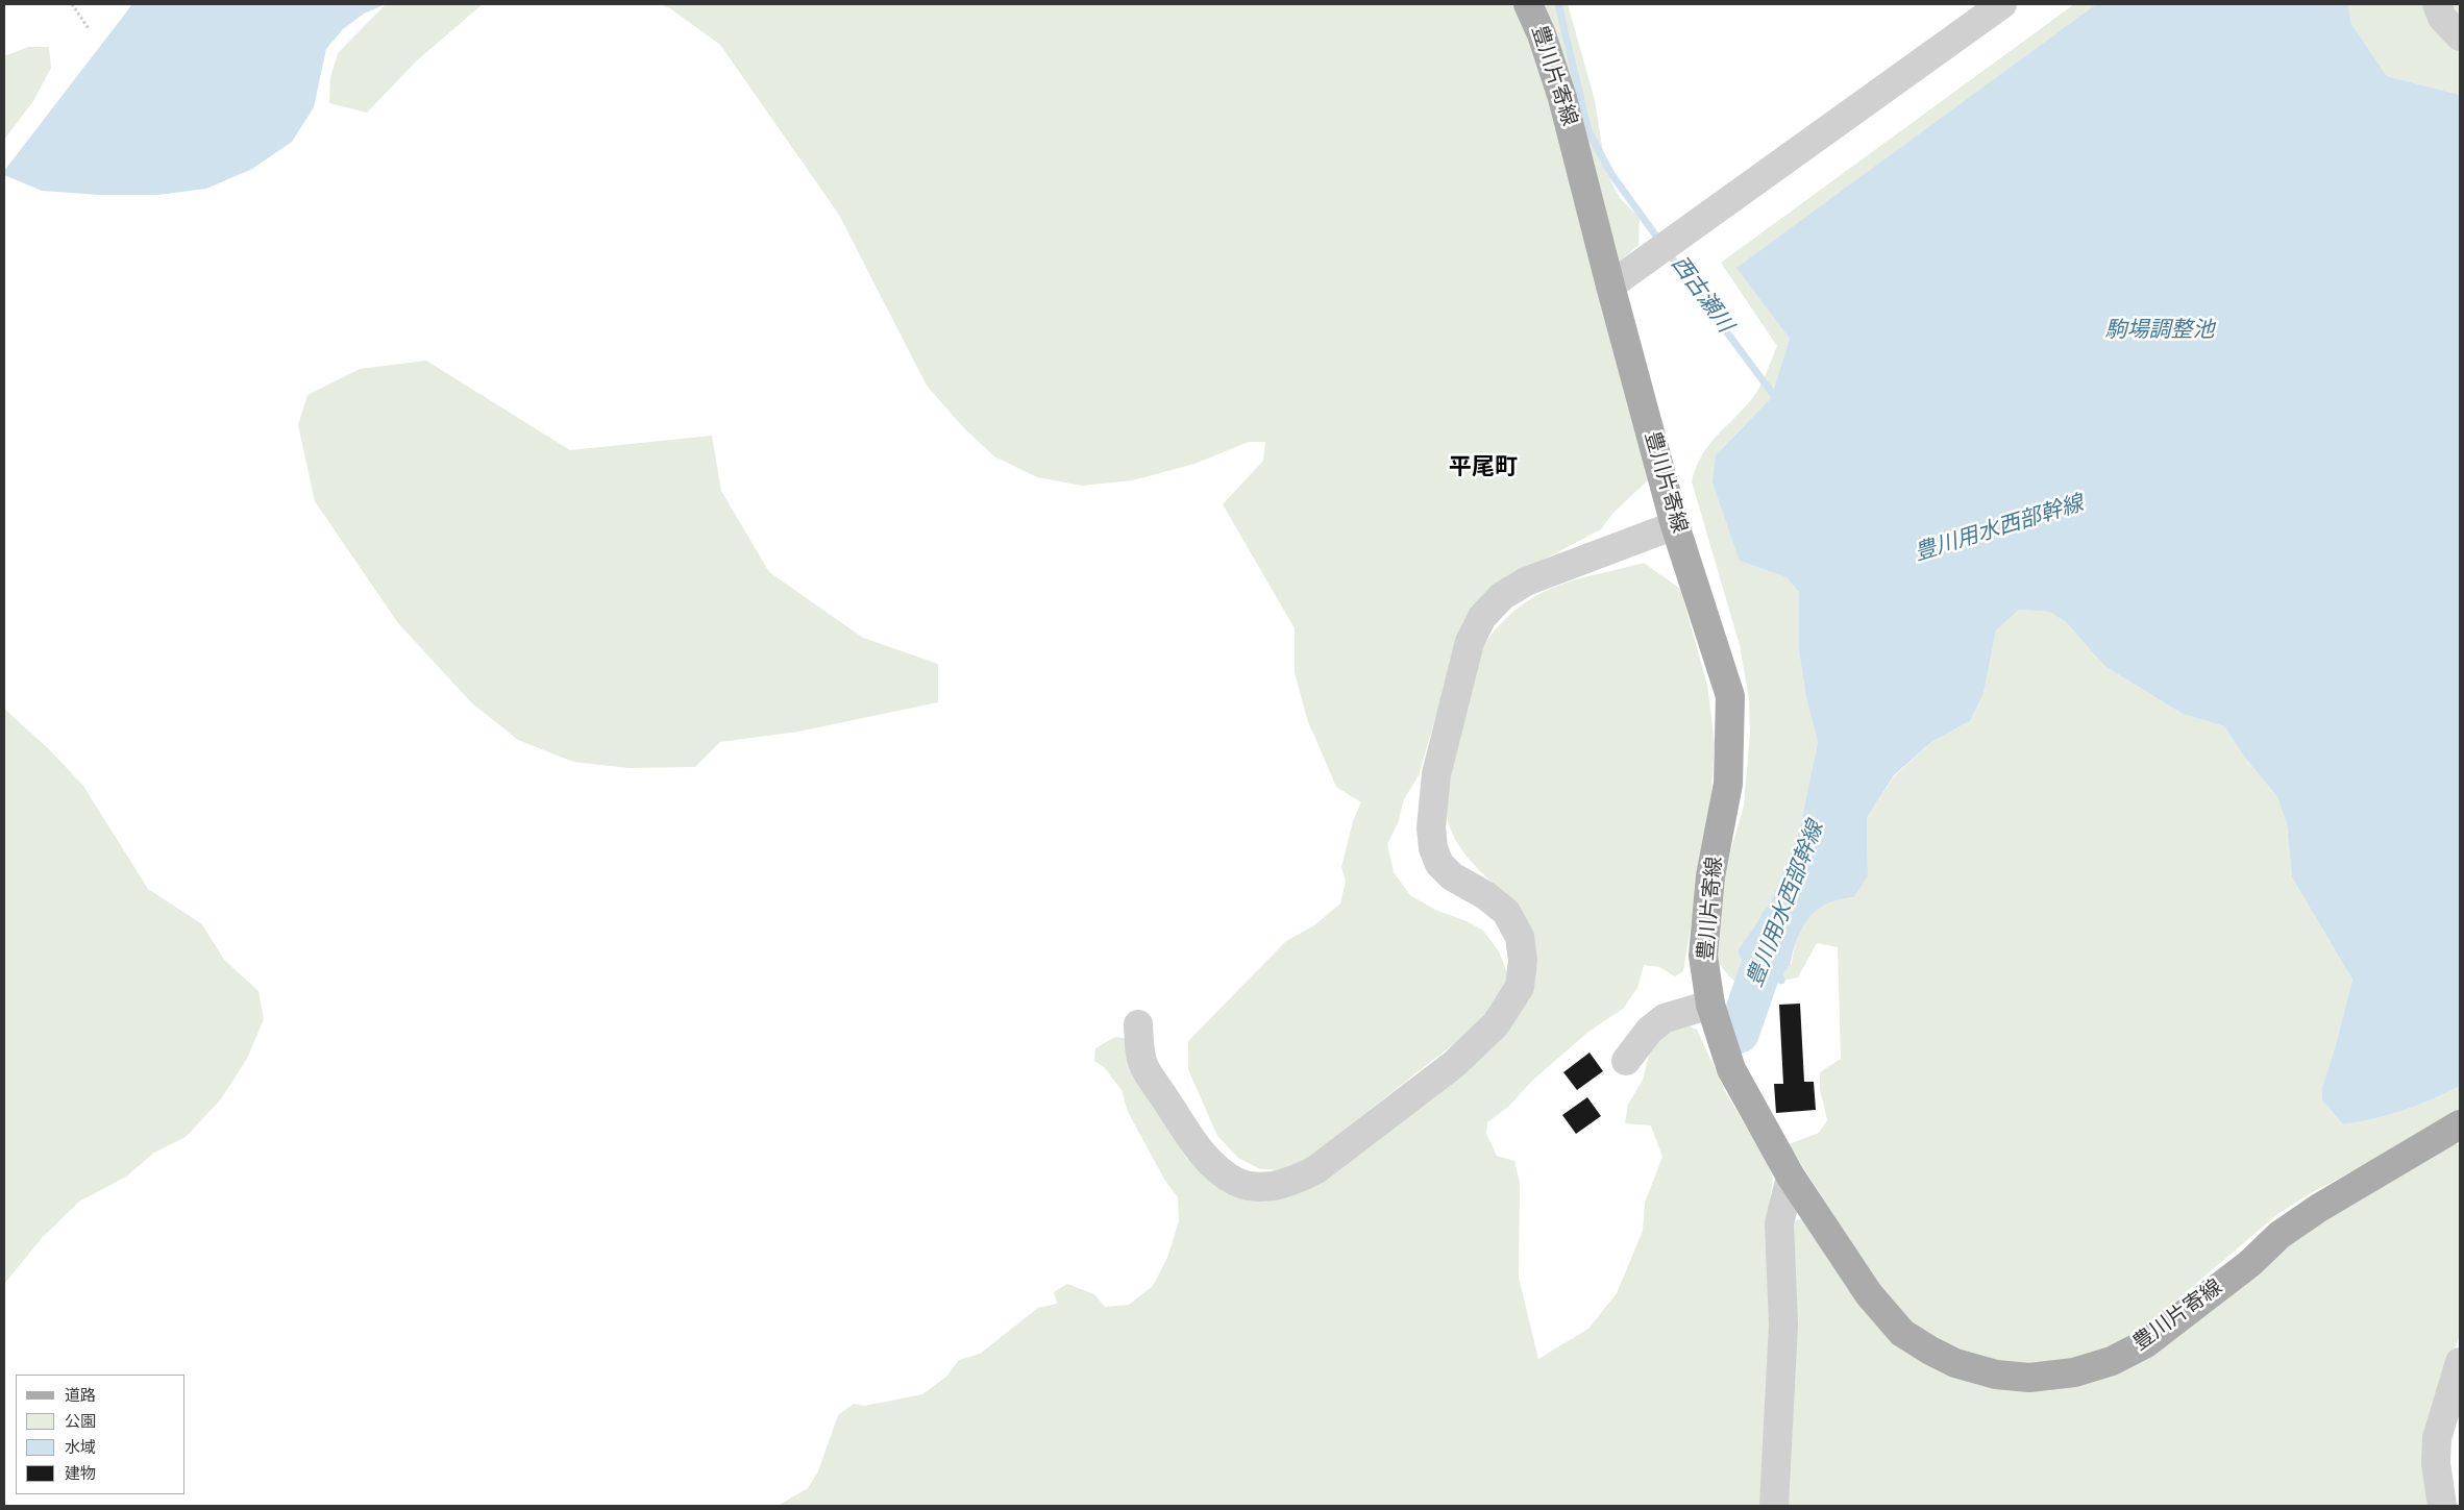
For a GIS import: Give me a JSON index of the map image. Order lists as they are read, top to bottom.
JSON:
{
  "streets": {
    "main road": ["豊川片寄線"]
  },
  "districts": ["平尾町"],
  "water": ["西古瀬川", "駒場調整池", "豊川用水西部幹線"],
  "legend": [
    "道路",
    "公園",
    "水域",
    "建物"
  ]
}
